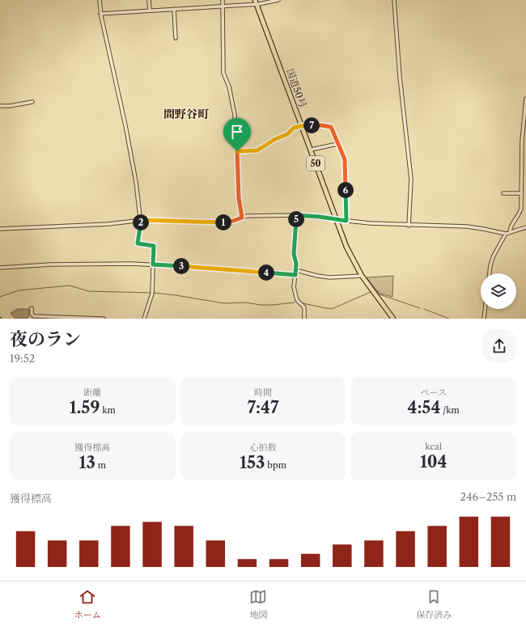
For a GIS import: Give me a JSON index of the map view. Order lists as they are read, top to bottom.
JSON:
{
  "streets": {
    "highway": ["国道50号", "50"]
  },
  "districts": ["間野谷町"],
  "page": {
    "pins": [
      "7",
      "6",
      "5",
      "1",
      "2",
      "3",
      "4"
    ],
    "heading": ["夜のラン", "19:52"],
    "stats": [
      ["距離", "1.59 km"],
      ["時間", "7:47"],
      ["ペース", "4:54 /km"],
      ["獲得標高", "13 m"],
      ["心拍数", "153 bpm"],
      ["kcal", "104"]
    ],
    "chart": ["獲得標高", "246–255 m"],
    "tabs": ["ホーム", "地図", "保存済み"]
  }
}
